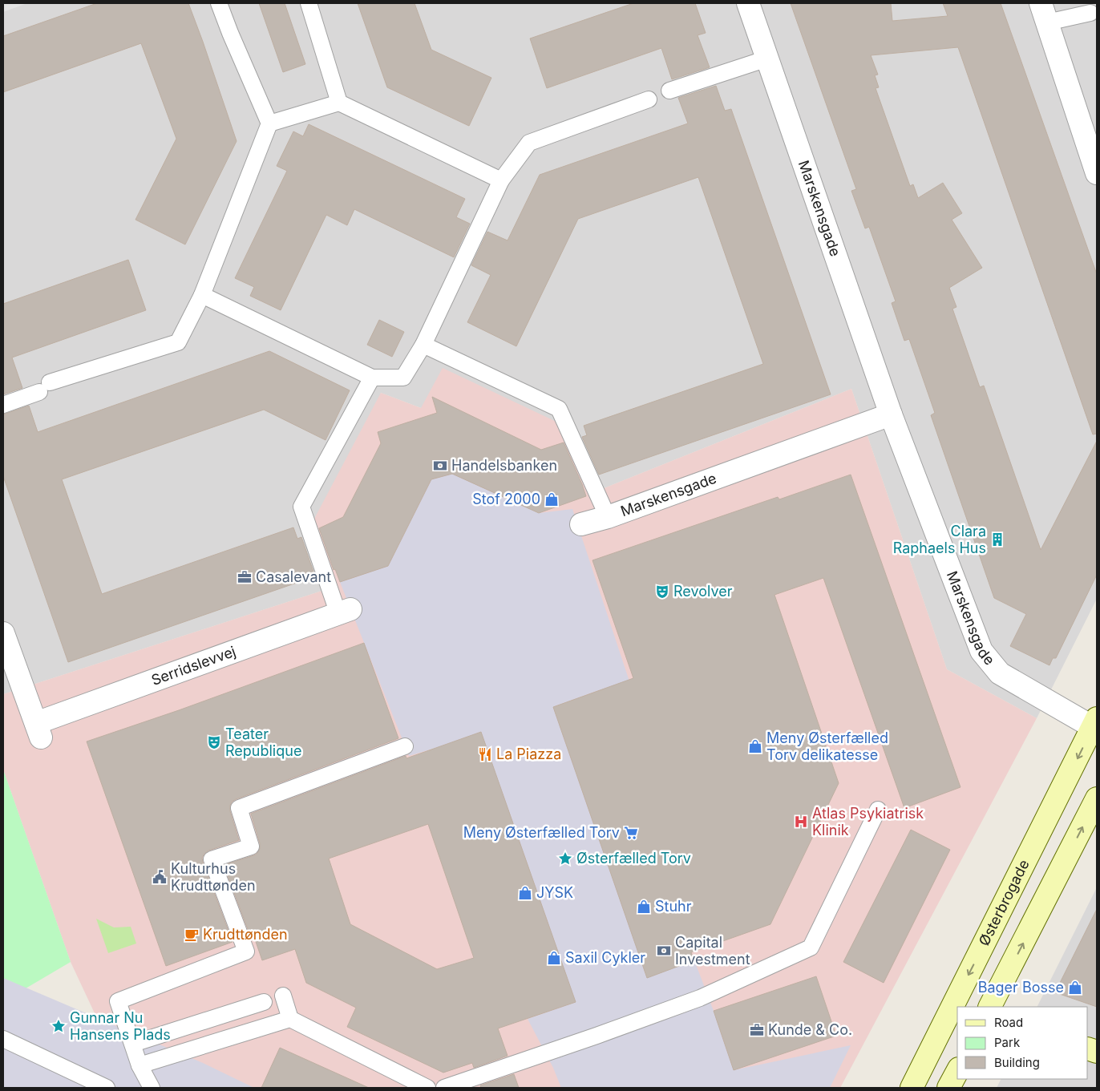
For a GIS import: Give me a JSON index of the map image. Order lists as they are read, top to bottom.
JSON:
{
  "streets": {
    "street": ["Marskensgade", "Serridslevvej", "Østerbrogade"]
  },
  "crossings": [
    ["Marskensgade", "Østerbrogade"]
  ],
  "places": {
    "bank": ["Handelsbanken", "Capital Investment"],
    "shop": [
      "Stof 2000",
      "Meny Østerfælled Torv delikatesse",
      "JYSK",
      "Stuhr",
      "Saxil Cykler",
      "Bager Bosse"
    ],
    "building": ["Clara Raphaels Hus"],
    "office": ["Casalevant", "Kunde & Co."],
    "theatre": ["Revolver", "Teater Republique"],
    "restaurant": ["La Piazza"],
    "hospital": ["Atlas Psykiatrisk Klinik"],
    "supermarket": ["Meny Østerfælled Torv"],
    "place": ["Østerfælled Torv", "Gunnar Nu Hansens Plads"],
    "public building": ["Kulturhus Krudttønden"],
    "cafe": ["Krudttønden"]
  },
  "legend": ["Road", "Park", "Building"]
}
